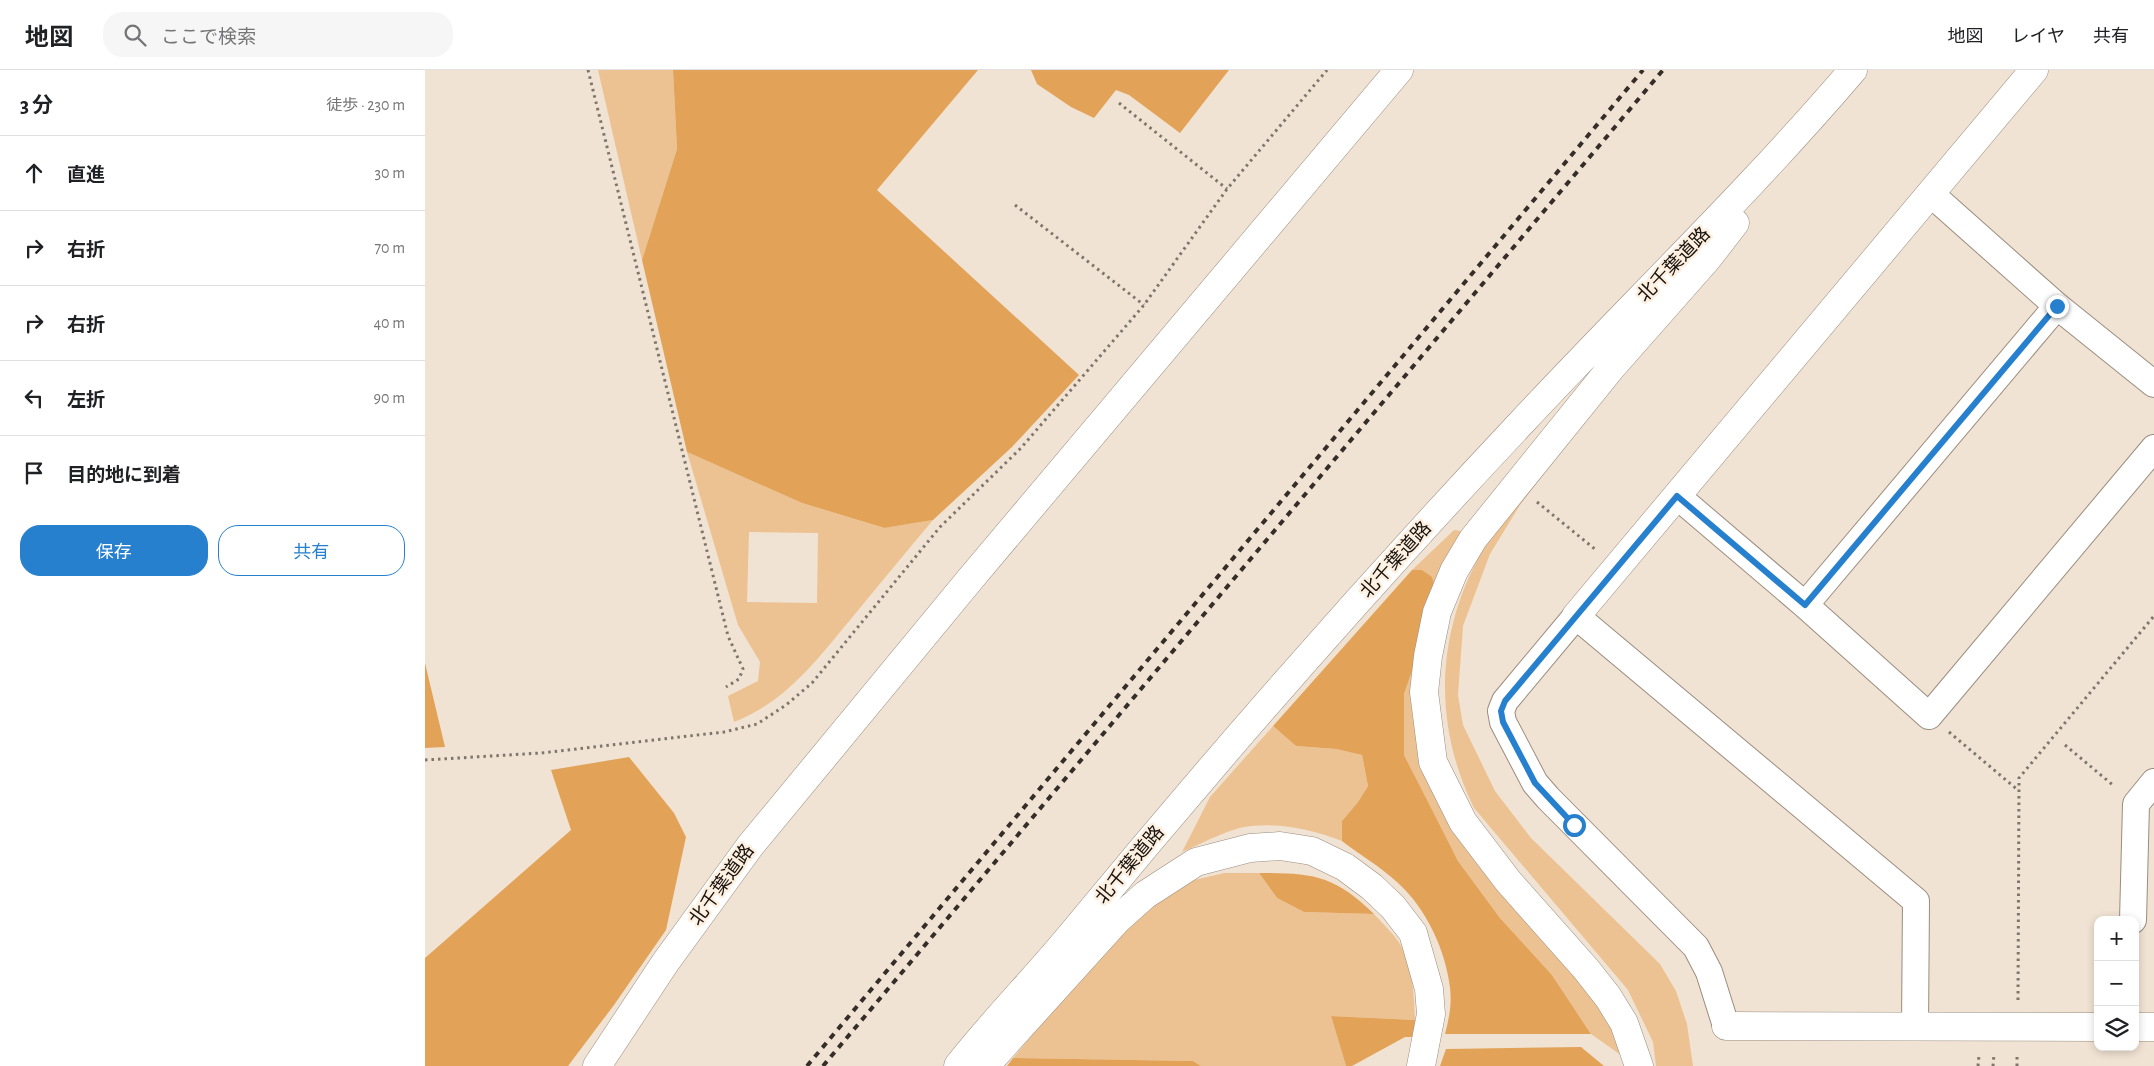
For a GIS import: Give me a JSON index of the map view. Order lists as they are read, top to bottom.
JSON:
{
  "streets": {
    "main road": ["北千葉道路"]
  },
  "page": {
    "header": "地図",
    "search": "ここで検索",
    "nav": ["地図", "レイヤ", "共有"],
    "heading": ["3 分", "徒歩 · 230 m"],
    "list": [
      ["直進", "30 m"],
      ["右折", "70 m"],
      ["右折", "40 m"],
      ["左折", "90 m"],
      "目的地に到着"
    ],
    "buttons": ["保存", "共有"],
    "map_buttons": ["+", "−"]
  }
}
